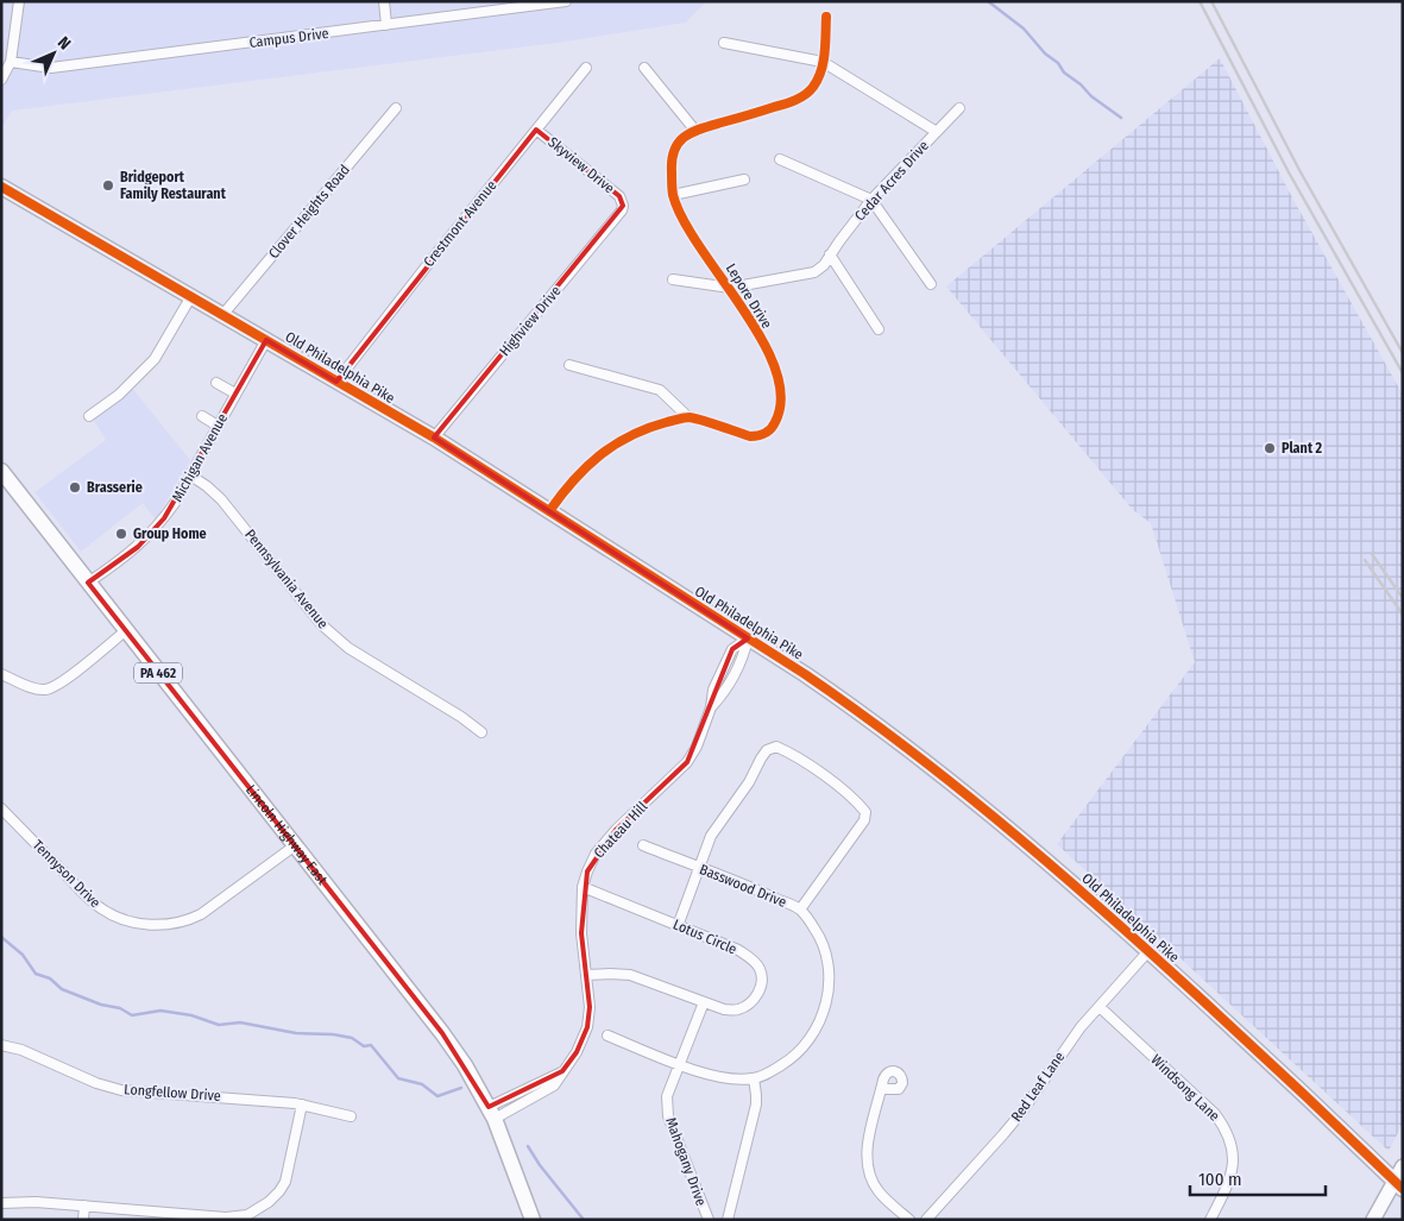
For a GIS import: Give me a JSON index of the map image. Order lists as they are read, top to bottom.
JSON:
{
  "streets": {
    "main road": ["Old Philadelphia Pike", "PA 462", "Lincoln Highway East"],
    "street": [
      "Campus Drive",
      "Skyview Drive",
      "Cedar Acres Drive",
      "Clover Heights Road",
      "Crestmont Avenue",
      "Lepore Drive",
      "Highview Drive",
      "Michigan Avenue",
      "Pennsylvania Avenue",
      "Chateau Hill",
      "Tennyson Drive",
      "Basswood Drive",
      "Lotus Circle",
      "Red Leaf Lane",
      "Windsong Lane",
      "Longfellow Drive",
      "Mahogany Drive"
    ]
  },
  "crossings": [
    ["Skyview Drive", "Crestmont Avenue"],
    ["Skyview Drive", "Highview Drive"],
    ["Cedar Acres Drive", "Lepore Drive"],
    ["Clover Heights Road", "Old Philadelphia Pike"],
    ["Crestmont Avenue", "Old Philadelphia Pike"],
    ["Highview Drive", "Old Philadelphia Pike"],
    ["Old Philadelphia Pike", "Michigan Avenue"],
    ["Old Philadelphia Pike", "Chateau Hill"],
    ["Old Philadelphia Pike", "Red Leaf Lane"],
    ["Michigan Avenue", "Pennsylvania Avenue"],
    ["Michigan Avenue", "Lincoln Highway East"],
    ["Chateau Hill", "Lincoln Highway East"],
    ["Chateau Hill", "Lotus Circle"],
    ["Lincoln Highway East", "Tennyson Drive"],
    ["Basswood Drive", "Mahogany Drive"],
    ["Lotus Circle", "Mahogany Drive"],
    ["Red Leaf Lane", "Windsong Lane"]
  ],
  "places": [
    "Bridgeport Family Restaurant",
    "Plant 2",
    "Brasserie",
    "Group Home"
  ],
  "scale_bar": "100 m",
  "north": "top right"
}
